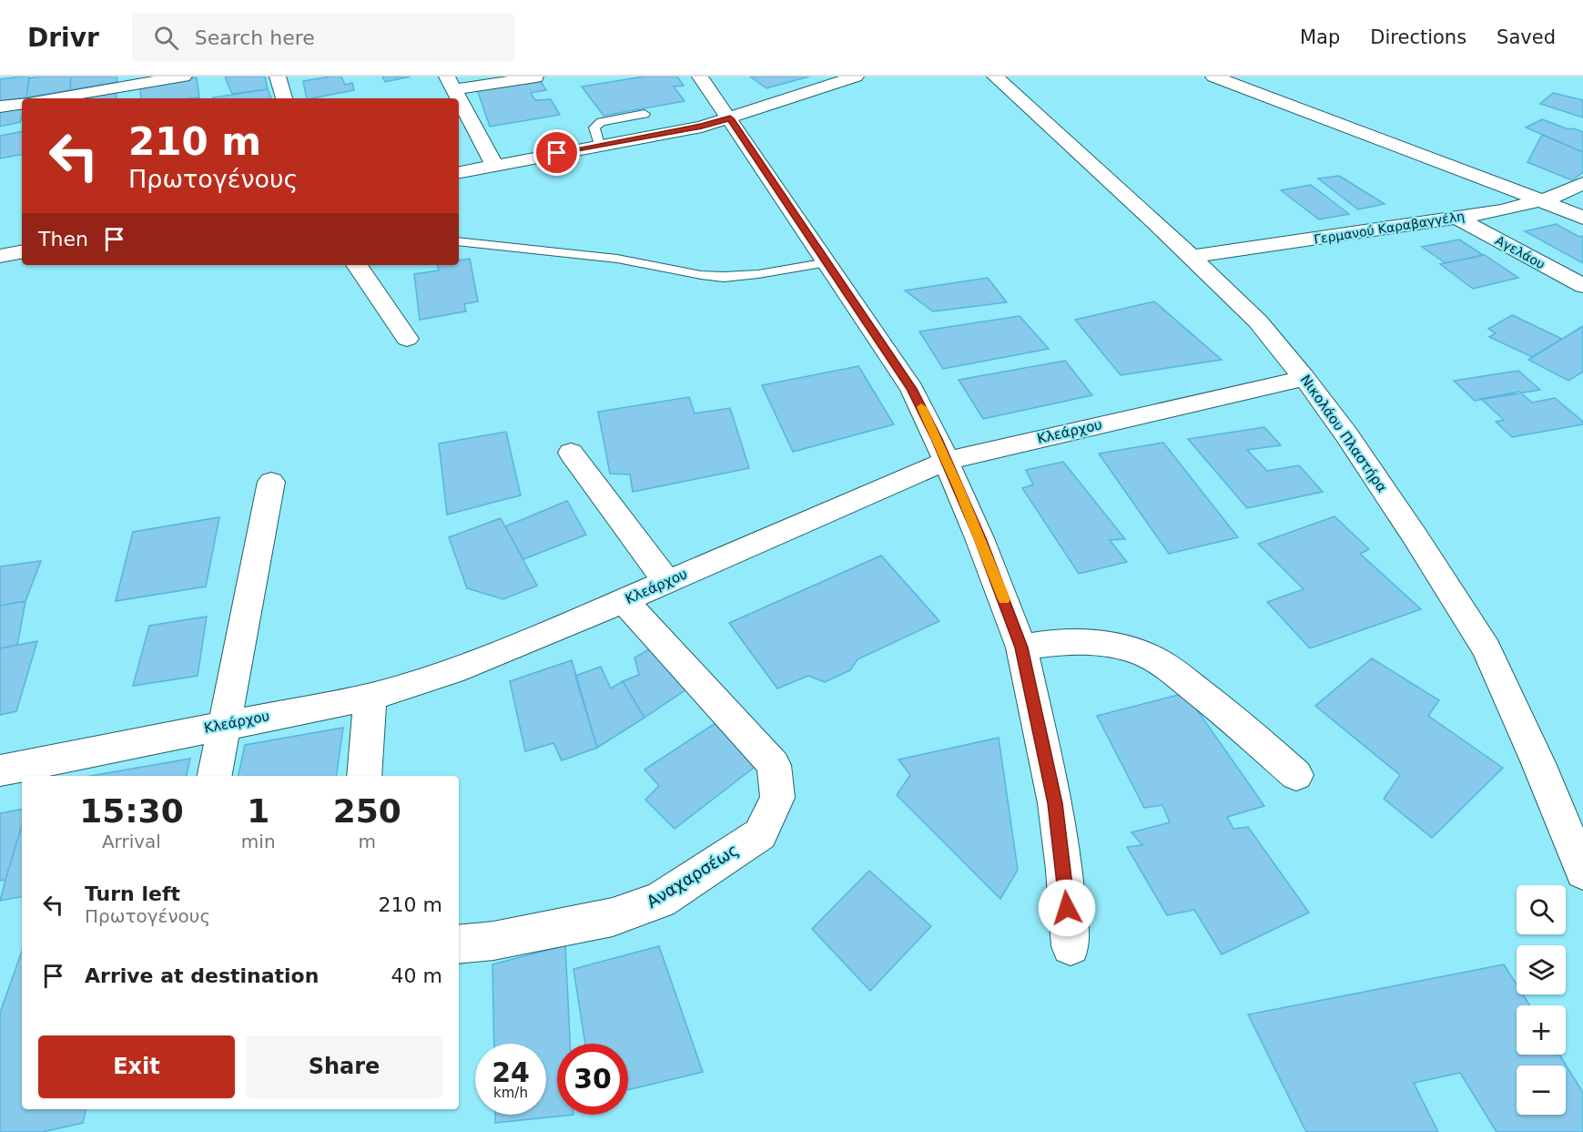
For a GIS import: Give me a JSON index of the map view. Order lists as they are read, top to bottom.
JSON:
{
  "streets": {
    "street": [
      "Γερμανού Καραβαγγέλη",
      "Αγελάου",
      "Κλεάρχου",
      "Νικολάου Πλαστήρα",
      "Αναχαρσέως"
    ]
  },
  "crossings": [
    ["Γερμανού Καραβαγγέλη", "Αγελάου"],
    ["Γερμανού Καραβαγγέλη", "Νικολάου Πλαστήρα"],
    ["Κλεάρχου", "Νικολάου Πλαστήρα"],
    ["Κλεάρχου", "Αναχαρσέως"]
  ],
  "page": {
    "header": "Drivr",
    "search": "Search here",
    "nav": ["Map", "Directions", "Saved"],
    "turn": ["210 m", "Πρωτογένους"],
    "then": "Then",
    "eta": [
      "15:30",
      "Arrival",
      "1",
      "min",
      "250",
      "m"
    ],
    "list": [
      {
        "name": "Turn left",
        "note": "Πρωτογένους",
        "value": "210 m"
      },
      {
        "name": "Arrive at destination",
        "value": "40 m"
      }
    ],
    "map_buttons": ["+", "−"],
    "buttons": ["Exit", "Share"],
    "speed": "24 km/h",
    "limit": "30"
  }
}
